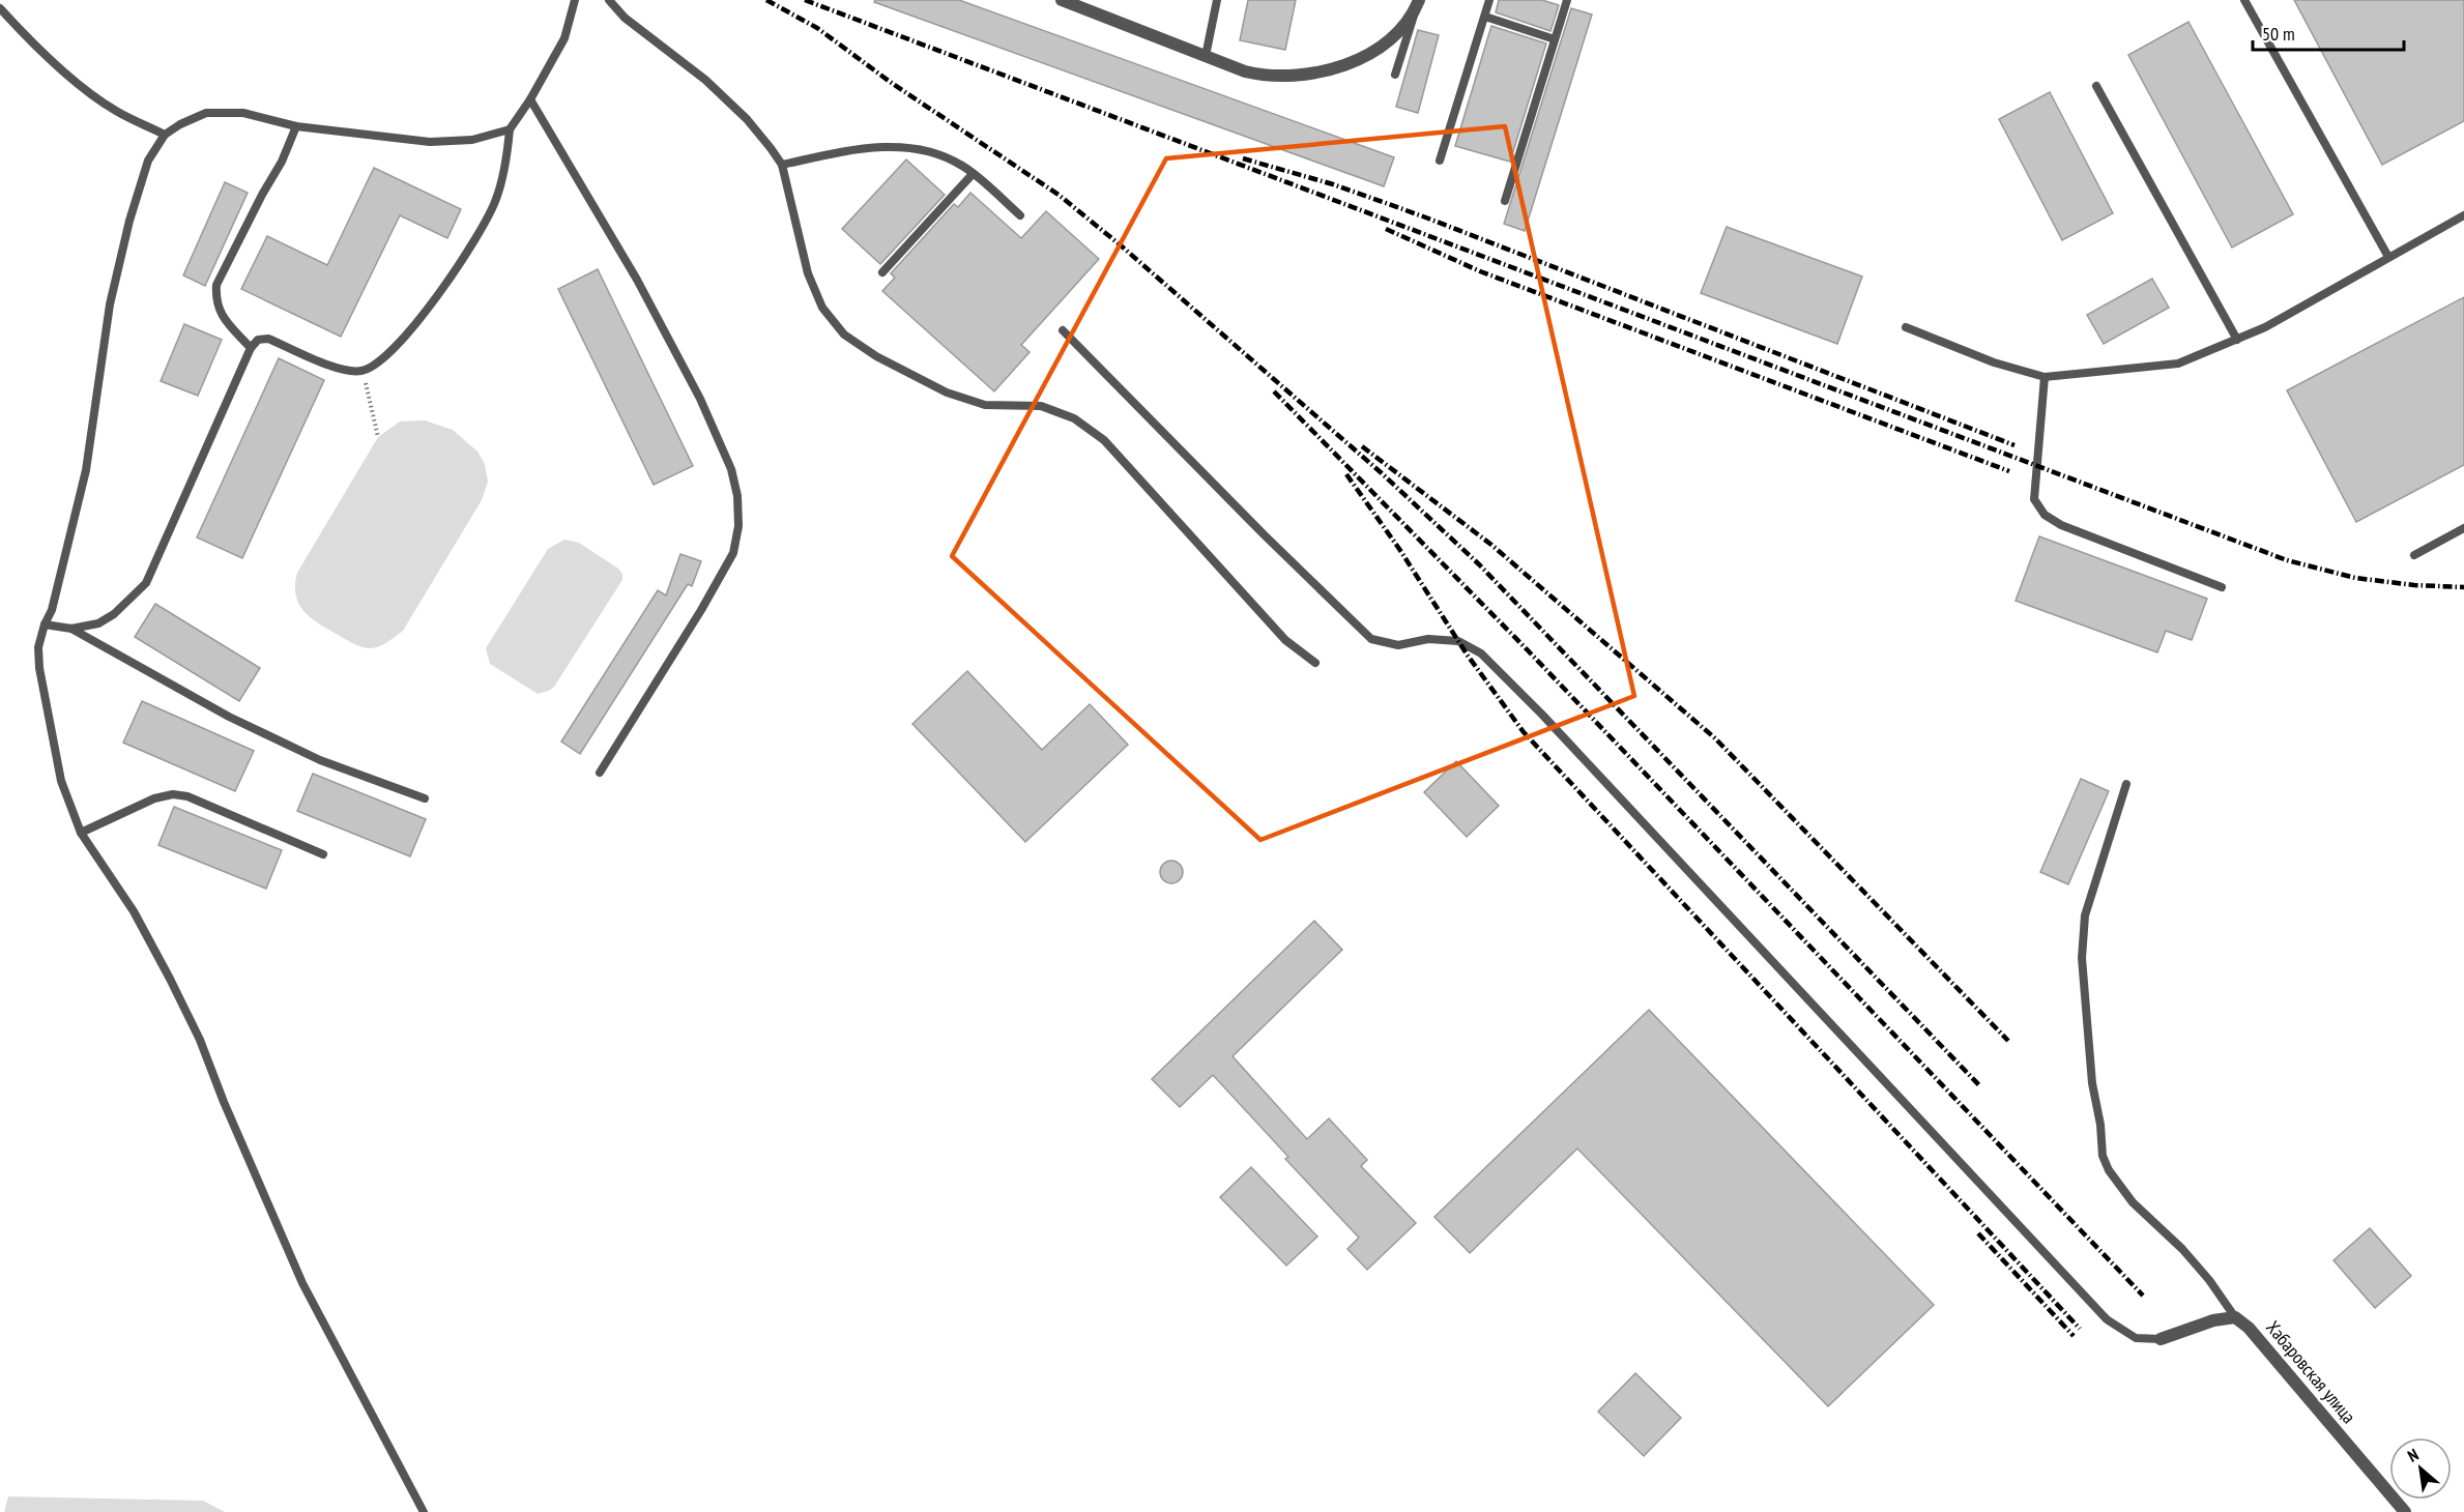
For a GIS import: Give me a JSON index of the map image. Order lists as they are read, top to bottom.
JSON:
{
  "streets": {
    "street": ["Хабаровская улица"]
  },
  "scale_bar": "50 m",
  "north": "top left"
}
